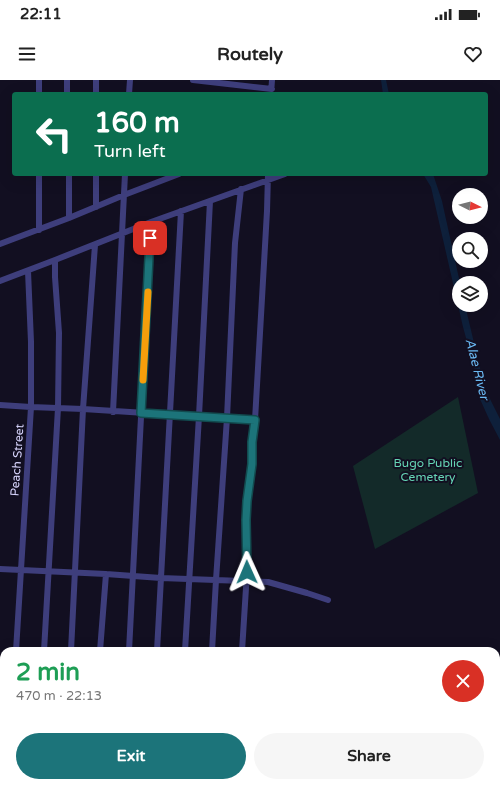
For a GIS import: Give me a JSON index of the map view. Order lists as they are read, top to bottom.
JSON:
{
  "streets": {
    "street": ["Peach Street"]
  },
  "water": ["Alae River"],
  "parks": ["Bugo Public Cemetery"],
  "north": "right",
  "page": {
    "status": "22:11",
    "header": "Routely",
    "turn": ["160 m", "Turn left"],
    "heading": ["2 min", "470 m · 22:13"],
    "buttons": ["Exit", "Share"]
  }
}
